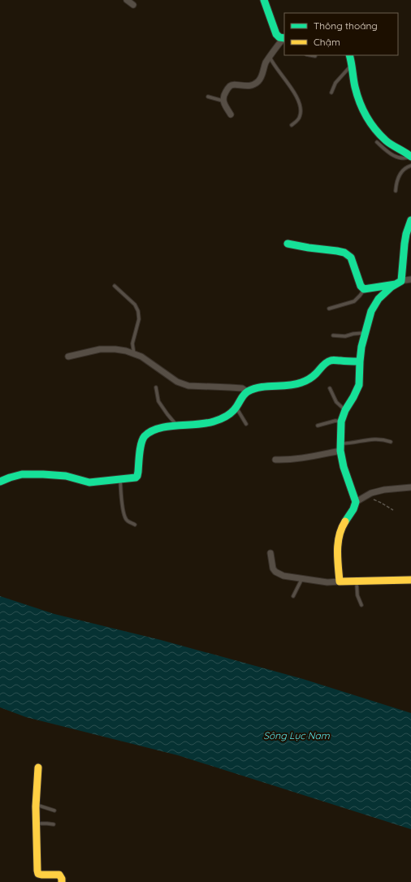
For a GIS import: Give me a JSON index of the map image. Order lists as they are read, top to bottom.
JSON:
{
  "water": ["Sông Lục Nam"],
  "legend": ["Thông thoáng", "Chậm"]
}
